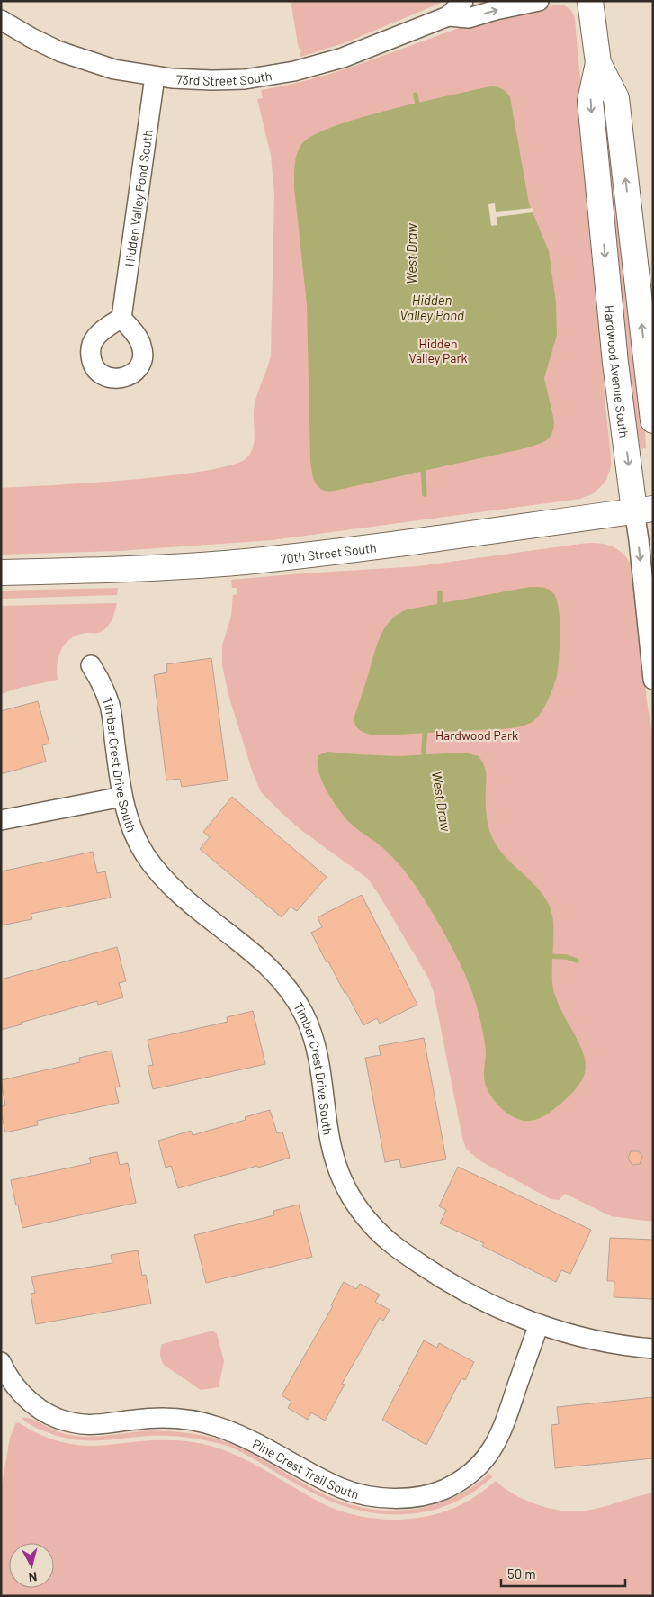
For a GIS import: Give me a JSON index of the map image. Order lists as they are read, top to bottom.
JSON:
{
  "streets": {
    "street": [
      "73rd Street South",
      "Hidden Valley Pond South",
      "Hardwood Avenue South",
      "70th Street South",
      "Timber Crest Drive South",
      "Pine Crest Trail South"
    ]
  },
  "crossings": [
    ["73rd Street South", "Hidden Valley Pond South"],
    ["Hardwood Avenue South", "70th Street South"],
    ["Timber Crest Drive South", "Pine Crest Trail South"]
  ],
  "water": ["West Draw", "Hidden Valley Pond"],
  "parks": ["Hidden Valley Park", "Hardwood Park"],
  "scale_bar": "50 m",
  "north": "bottom"
}
